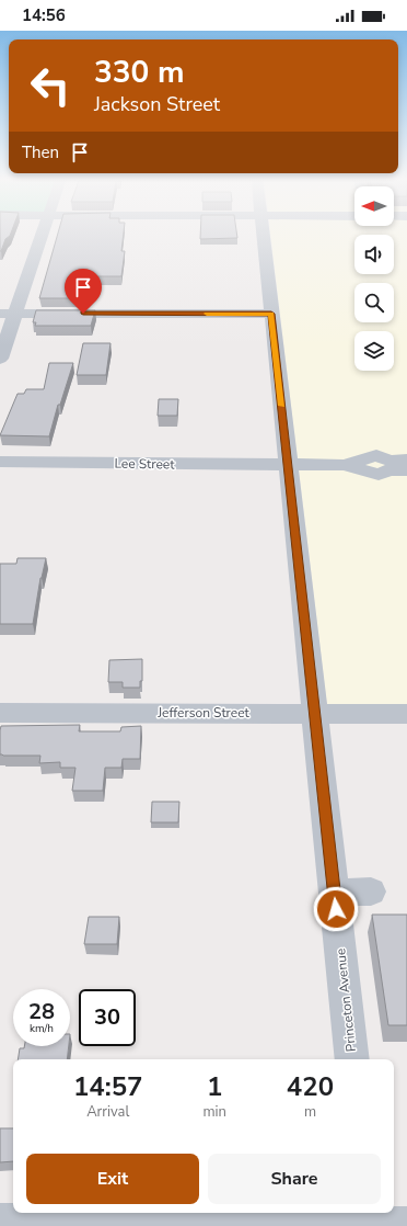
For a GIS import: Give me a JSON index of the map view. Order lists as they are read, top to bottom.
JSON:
{
  "streets": {
    "street": ["Lee Street", "Jefferson Street", "Princeton Avenue"]
  },
  "crossings": [
    ["Lee Street", "Princeton Avenue"],
    ["Jefferson Street", "Princeton Avenue"]
  ],
  "north": "left",
  "page": {
    "status": "14:56",
    "turn": ["330 m", "Jackson Street"],
    "then": "Then",
    "speed": "28 km/h",
    "limit": "30",
    "eta": [
      "14:57",
      "Arrival",
      "1",
      "min",
      "420",
      "m"
    ],
    "buttons": ["Exit", "Share"]
  }
}
